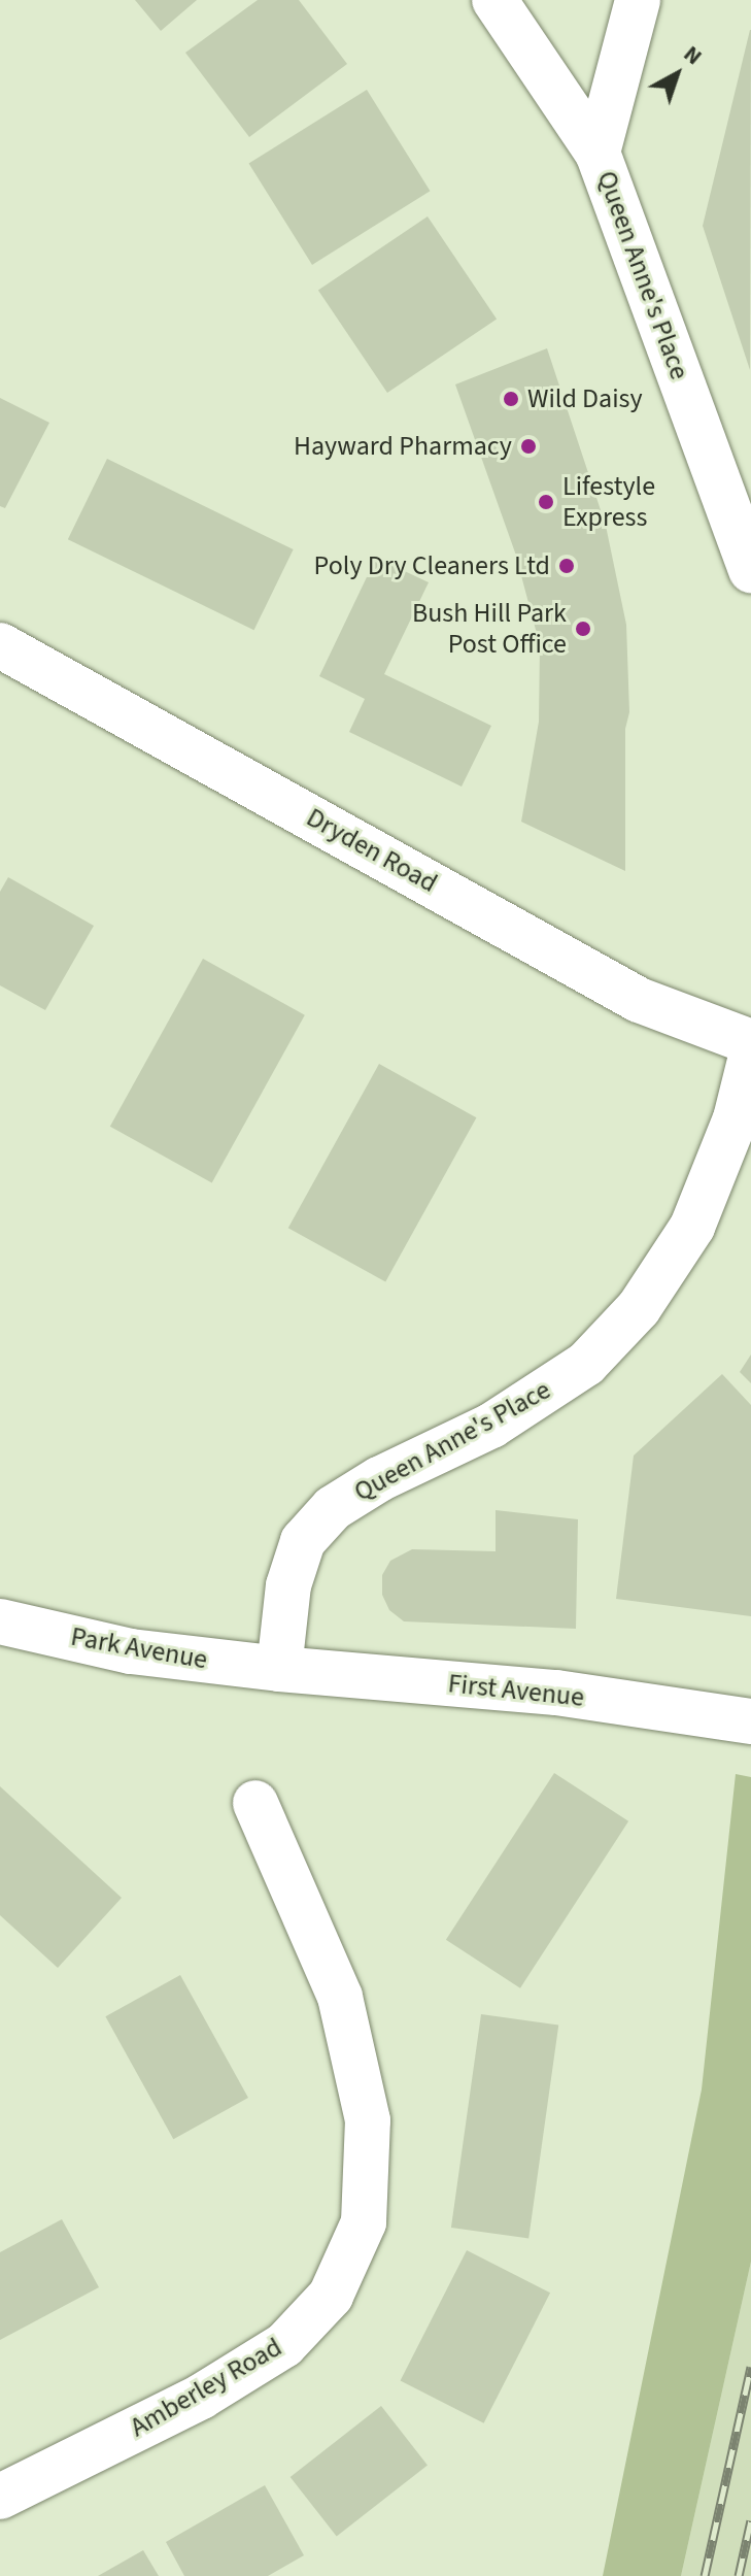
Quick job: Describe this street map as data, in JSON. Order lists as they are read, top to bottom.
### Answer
{
  "streets": {
    "street": [
      "Queen Anne's Place",
      "Dryden Road",
      "Park Avenue",
      "First Avenue",
      "Amberley Road"
    ]
  },
  "crossings": [
    ["Queen Anne's Place", "Park Avenue"],
    ["Queen Anne's Place", "First Avenue"],
    ["Park Avenue", "First Avenue"]
  ],
  "places": [
    "Wild Daisy",
    "Hayward Pharmacy",
    "Lifestyle Express",
    "Poly Dry Cleaners Ltd",
    "Bush Hill Park Post Office"
  ],
  "north": "top right"
}
